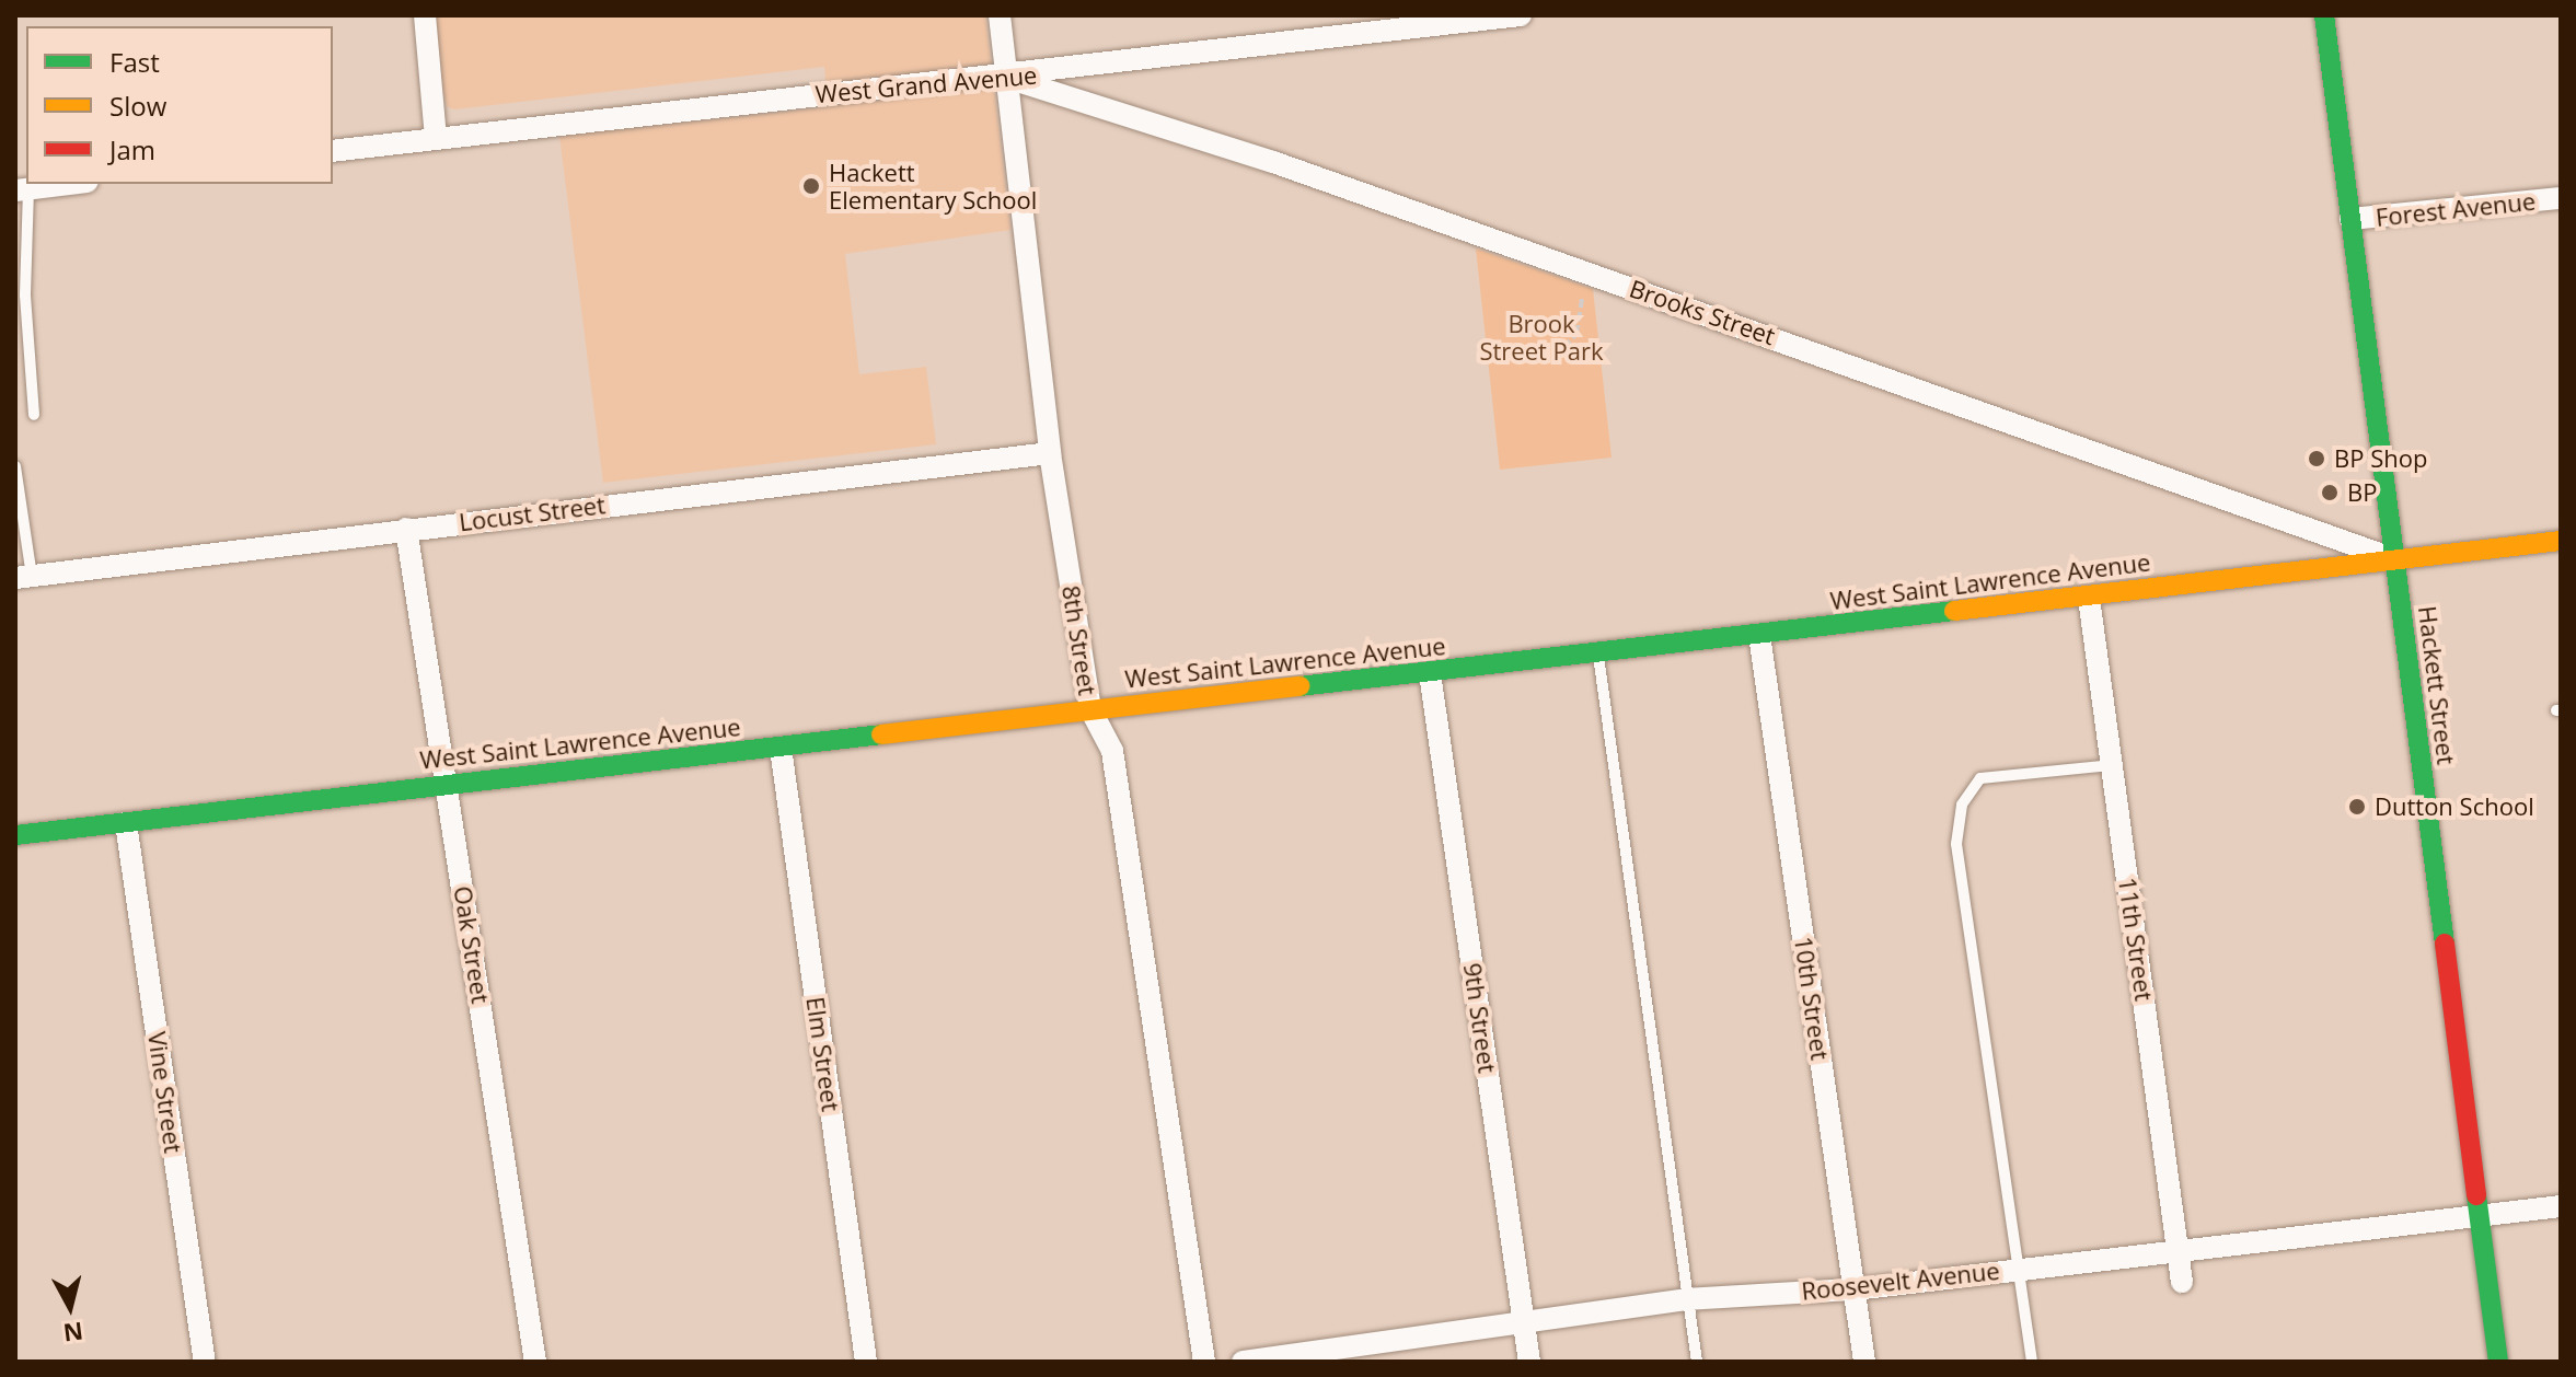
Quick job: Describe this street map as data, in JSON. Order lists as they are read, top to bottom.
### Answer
{
  "streets": {
    "street": [
      "West Grand Avenue",
      "Forest Avenue",
      "Brooks Street",
      "Locust Street",
      "West Saint Lawrence Avenue",
      "8th Street",
      "Hackett Street",
      "11th Street",
      "Oak Street",
      "10th Street",
      "9th Street",
      "Elm Street",
      "Vine Street",
      "Roosevelt Avenue"
    ]
  },
  "crossings": [
    ["West Grand Avenue", "Brooks Street"],
    ["West Grand Avenue", "8th Street"],
    ["Forest Avenue", "Hackett Street"],
    ["Brooks Street", "West Saint Lawrence Avenue"],
    ["Brooks Street", "8th Street"],
    ["Brooks Street", "Hackett Street"],
    ["Locust Street", "8th Street"],
    ["Locust Street", "Oak Street"],
    ["West Saint Lawrence Avenue", "8th Street"],
    ["West Saint Lawrence Avenue", "Hackett Street"],
    ["West Saint Lawrence Avenue", "11th Street"],
    ["West Saint Lawrence Avenue", "Oak Street"],
    ["West Saint Lawrence Avenue", "10th Street"],
    ["West Saint Lawrence Avenue", "9th Street"],
    ["West Saint Lawrence Avenue", "Elm Street"],
    ["West Saint Lawrence Avenue", "Vine Street"],
    ["Hackett Street", "Roosevelt Avenue"],
    ["11th Street", "Roosevelt Avenue"],
    ["10th Street", "Roosevelt Avenue"],
    ["9th Street", "Roosevelt Avenue"]
  ],
  "parks": ["Brook Street Park"],
  "places": [
    "Hackett Elementary School",
    "BP Shop",
    "BP",
    "Dutton School"
  ],
  "legend": ["Fast", "Slow", "Jam"],
  "north": "bottom"
}
